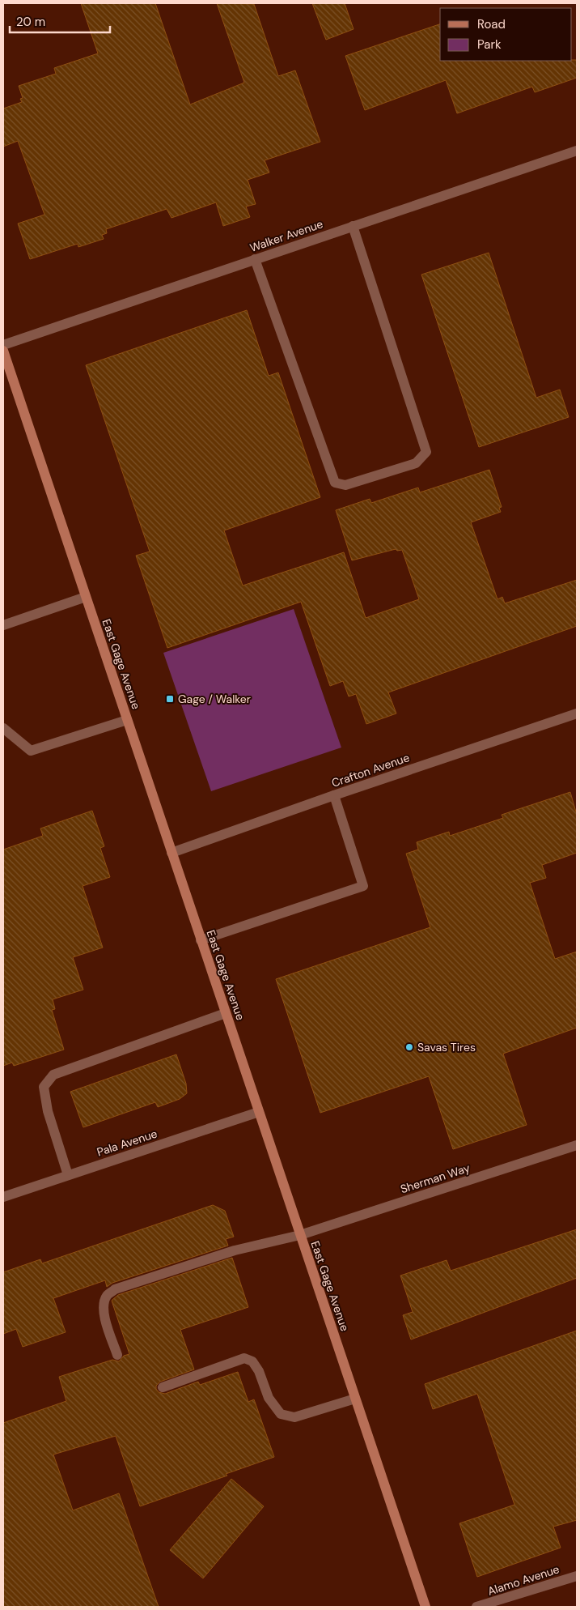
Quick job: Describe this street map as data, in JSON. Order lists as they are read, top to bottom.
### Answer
{
  "streets": {
    "main road": ["East Gage Avenue"],
    "street": [
      "Walker Avenue",
      "Crafton Avenue",
      "Pala Avenue",
      "Sherman Way",
      "Alamo Avenue"
    ]
  },
  "crossings": [
    ["East Gage Avenue", "Crafton Avenue"],
    ["East Gage Avenue", "Pala Avenue"],
    ["East Gage Avenue", "Sherman Way"]
  ],
  "places": {
    "transit": ["Gage / Walker"],
    "other": ["Savas Tires"]
  },
  "legend": ["Road", "Park"],
  "scale_bar": "20 m"
}
